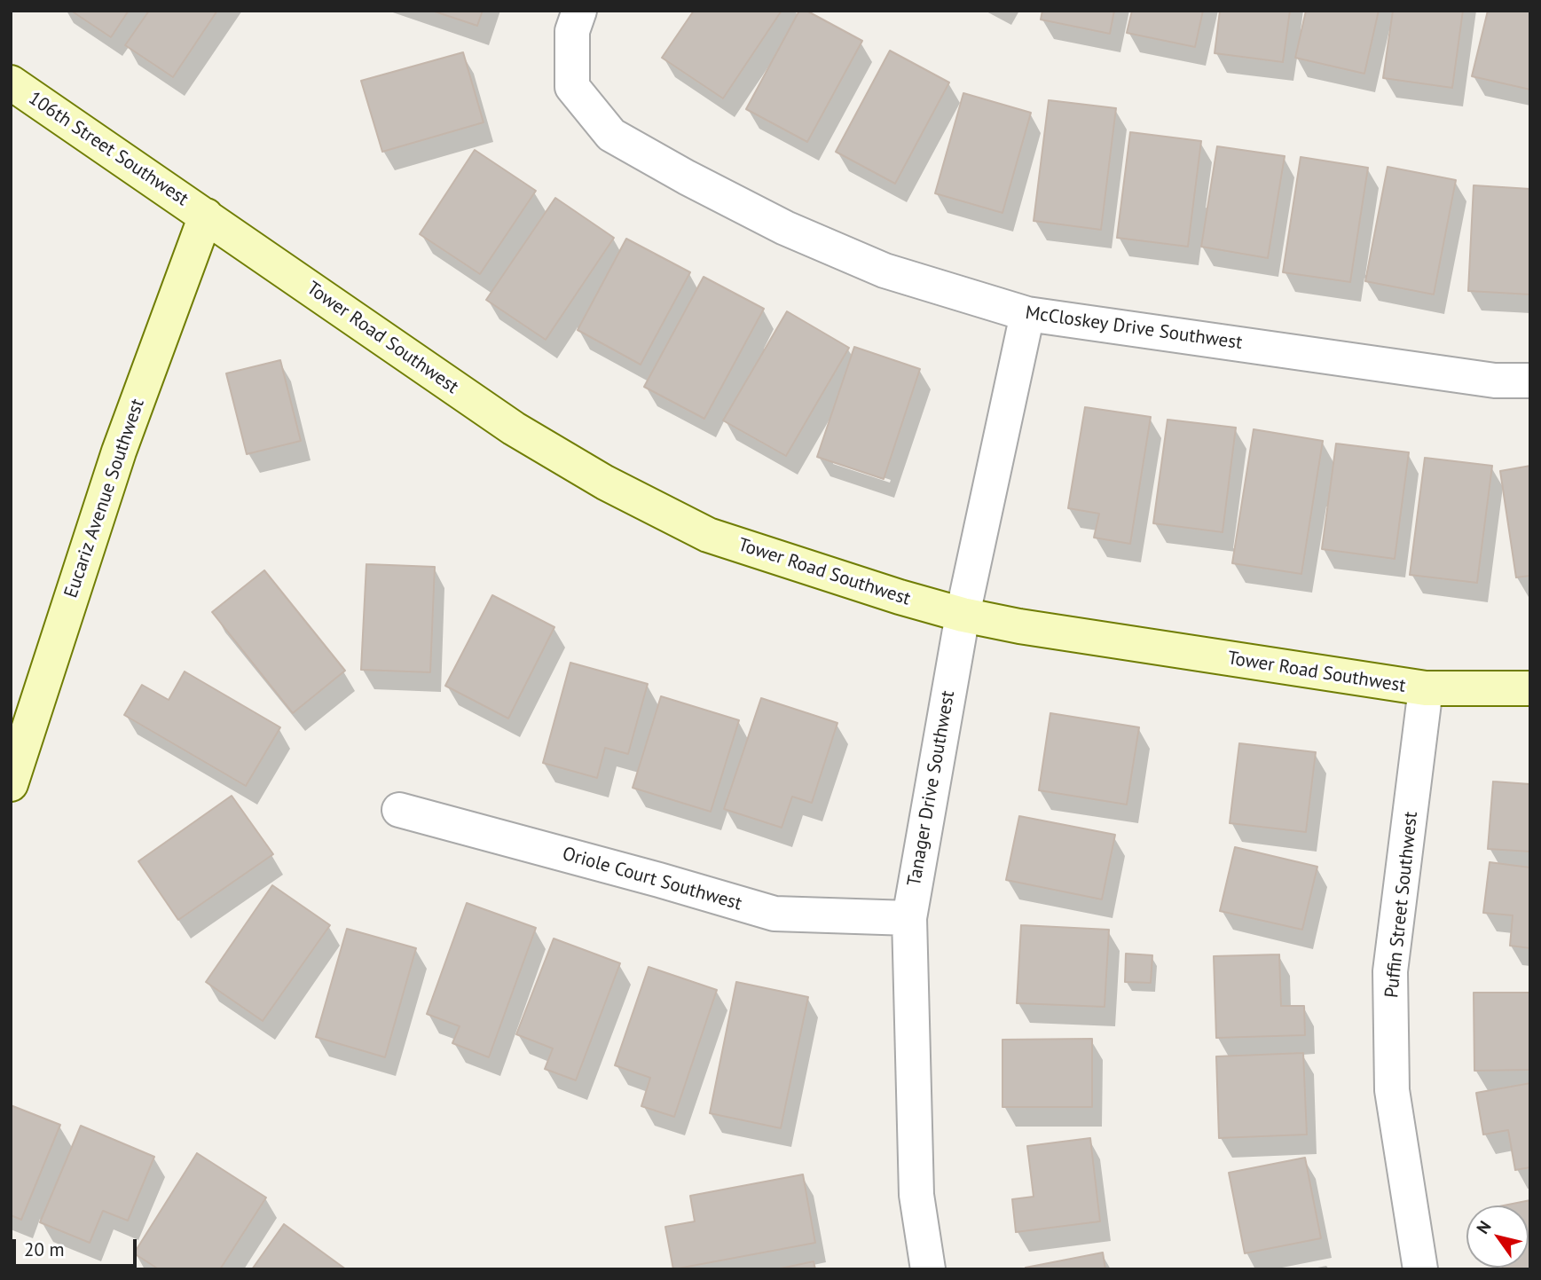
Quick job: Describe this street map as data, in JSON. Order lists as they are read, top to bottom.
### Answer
{
  "streets": {
    "street": [
      "106th Street Southwest",
      "McCloskey Drive Southwest",
      "Tower Road Southwest",
      "Eucariz Avenue Southwest",
      "Tanager Drive Southwest",
      "Oriole Court Southwest",
      "Puffin Street Southwest"
    ]
  },
  "crossings": [
    ["106th Street Southwest", "Tower Road Southwest"],
    ["106th Street Southwest", "Eucariz Avenue Southwest"],
    ["McCloskey Drive Southwest", "Tanager Drive Southwest"],
    ["Tower Road Southwest", "Eucariz Avenue Southwest"],
    ["Tower Road Southwest", "Tanager Drive Southwest"],
    ["Tower Road Southwest", "Puffin Street Southwest"],
    ["Tanager Drive Southwest", "Oriole Court Southwest"]
  ],
  "scale_bar": "20 m",
  "north": "top left"
}
